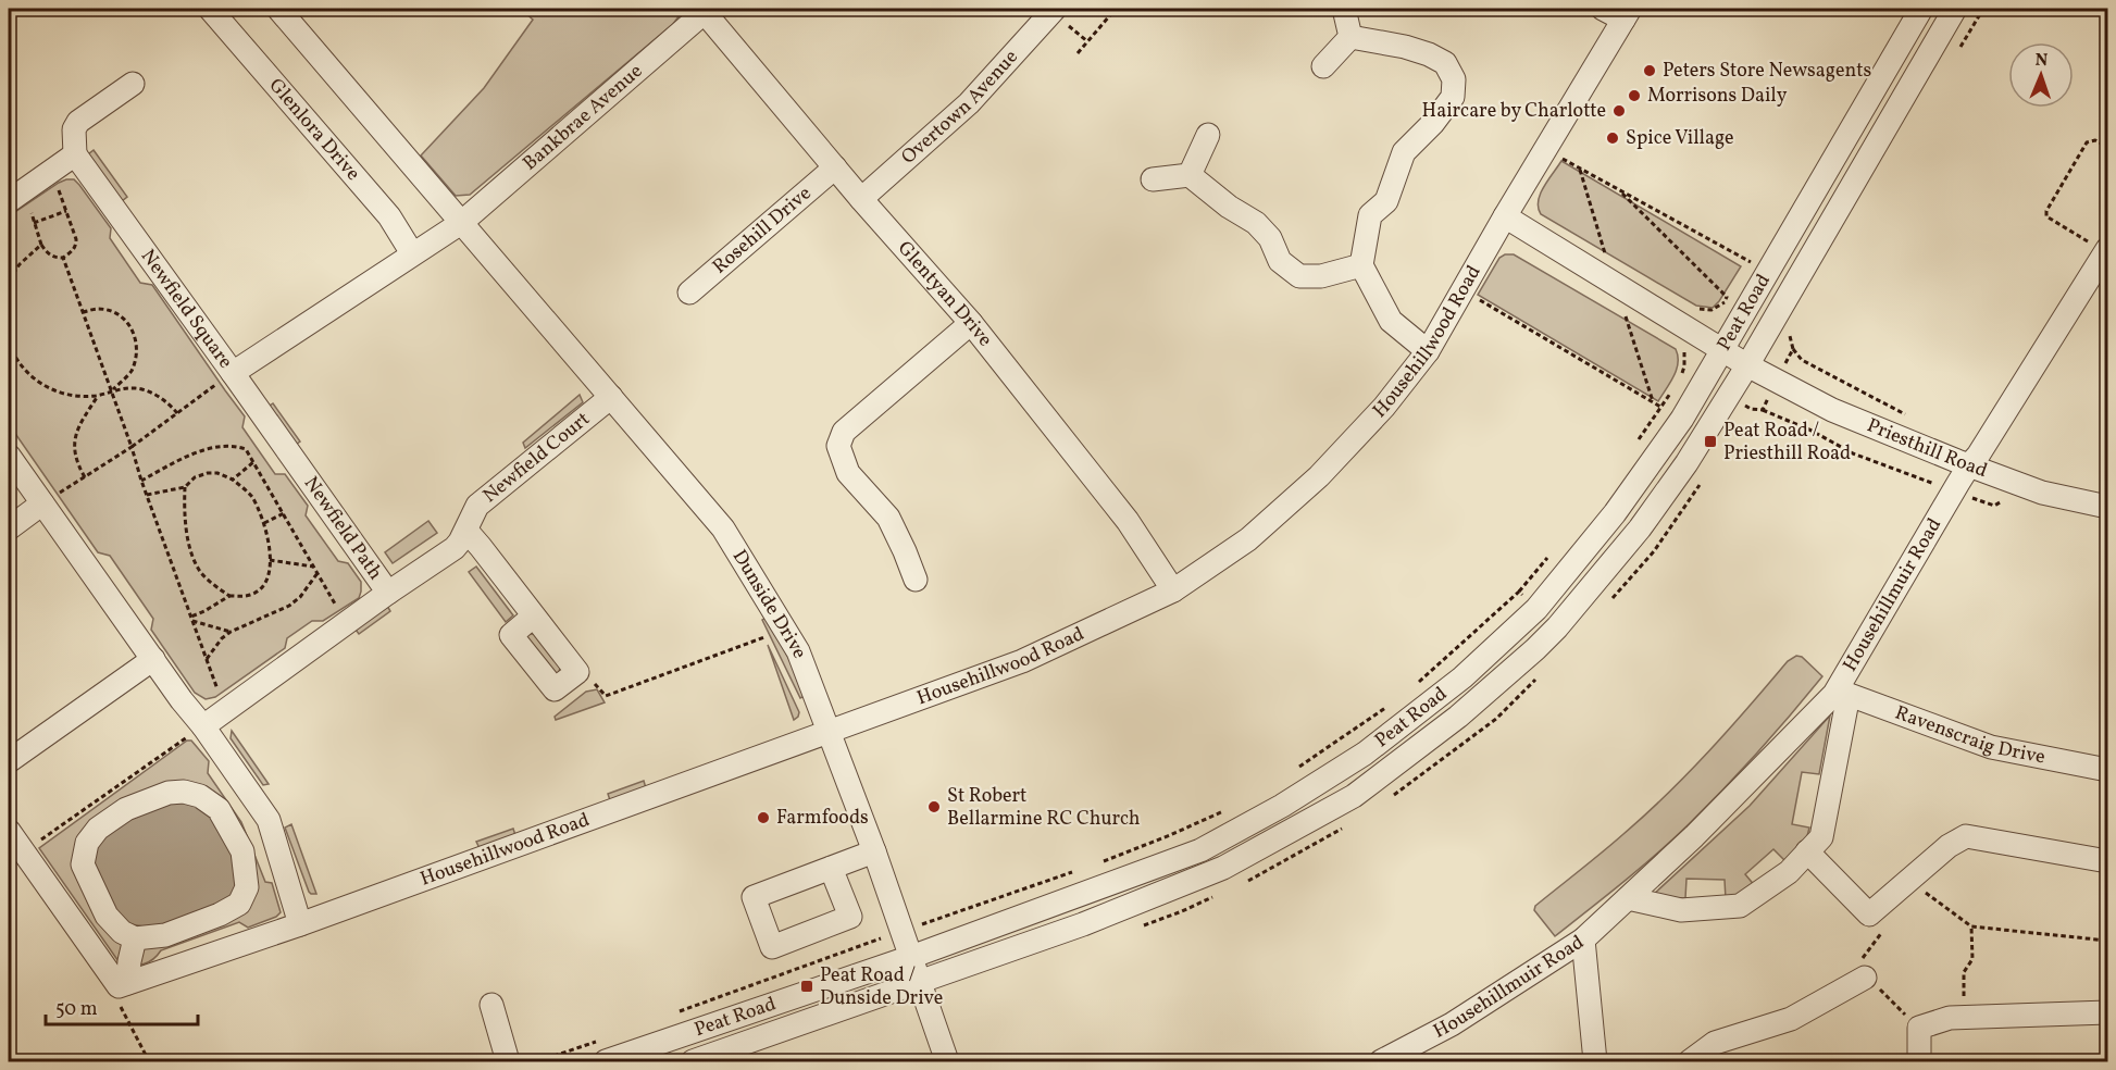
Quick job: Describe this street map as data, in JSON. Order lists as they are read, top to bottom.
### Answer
{
  "streets": {
    "street": [
      "Overtown Avenue",
      "Bankbrae Avenue",
      "Glenlora Drive",
      "Rosehill Drive",
      "Glentyan Drive",
      "Newfield Square",
      "Peat Road",
      "Househillwood Road",
      "Priesthill Road",
      "Newfield Court",
      "Newfield Path",
      "Househillmuir Road",
      "Dunside Drive",
      "Ravenscraig Drive"
    ]
  },
  "crossings": [
    ["Overtown Avenue", "Glentyan Drive"],
    ["Bankbrae Avenue", "Glentyan Drive"],
    ["Bankbrae Avenue", "Newfield Square"],
    ["Bankbrae Avenue", "Dunside Drive"],
    ["Glenlora Drive", "Newfield Square"],
    ["Rosehill Drive", "Glentyan Drive"],
    ["Glentyan Drive", "Househillwood Road"],
    ["Newfield Square", "Newfield Path"],
    ["Newfield Square", "Dunside Drive"],
    ["Peat Road", "Priesthill Road"],
    ["Peat Road", "Dunside Drive"],
    ["Househillwood Road", "Priesthill Road"],
    ["Househillwood Road", "Dunside Drive"],
    ["Priesthill Road", "Househillmuir Road"],
    ["Newfield Court", "Newfield Path"],
    ["Newfield Court", "Dunside Drive"],
    ["Househillmuir Road", "Ravenscraig Drive"]
  ],
  "places": {
    "other": [
      "Peters Store Newsagents",
      "Morrisons Daily",
      "Haircare by Charlotte",
      "Spice Village",
      "St Robert Bellarmine RC Church",
      "Farmfoods"
    ],
    "transit": ["Peat Road / Priesthill Road", "Peat Road / Dunside Drive"]
  },
  "scale_bar": "50 m",
  "north": "top"
}
